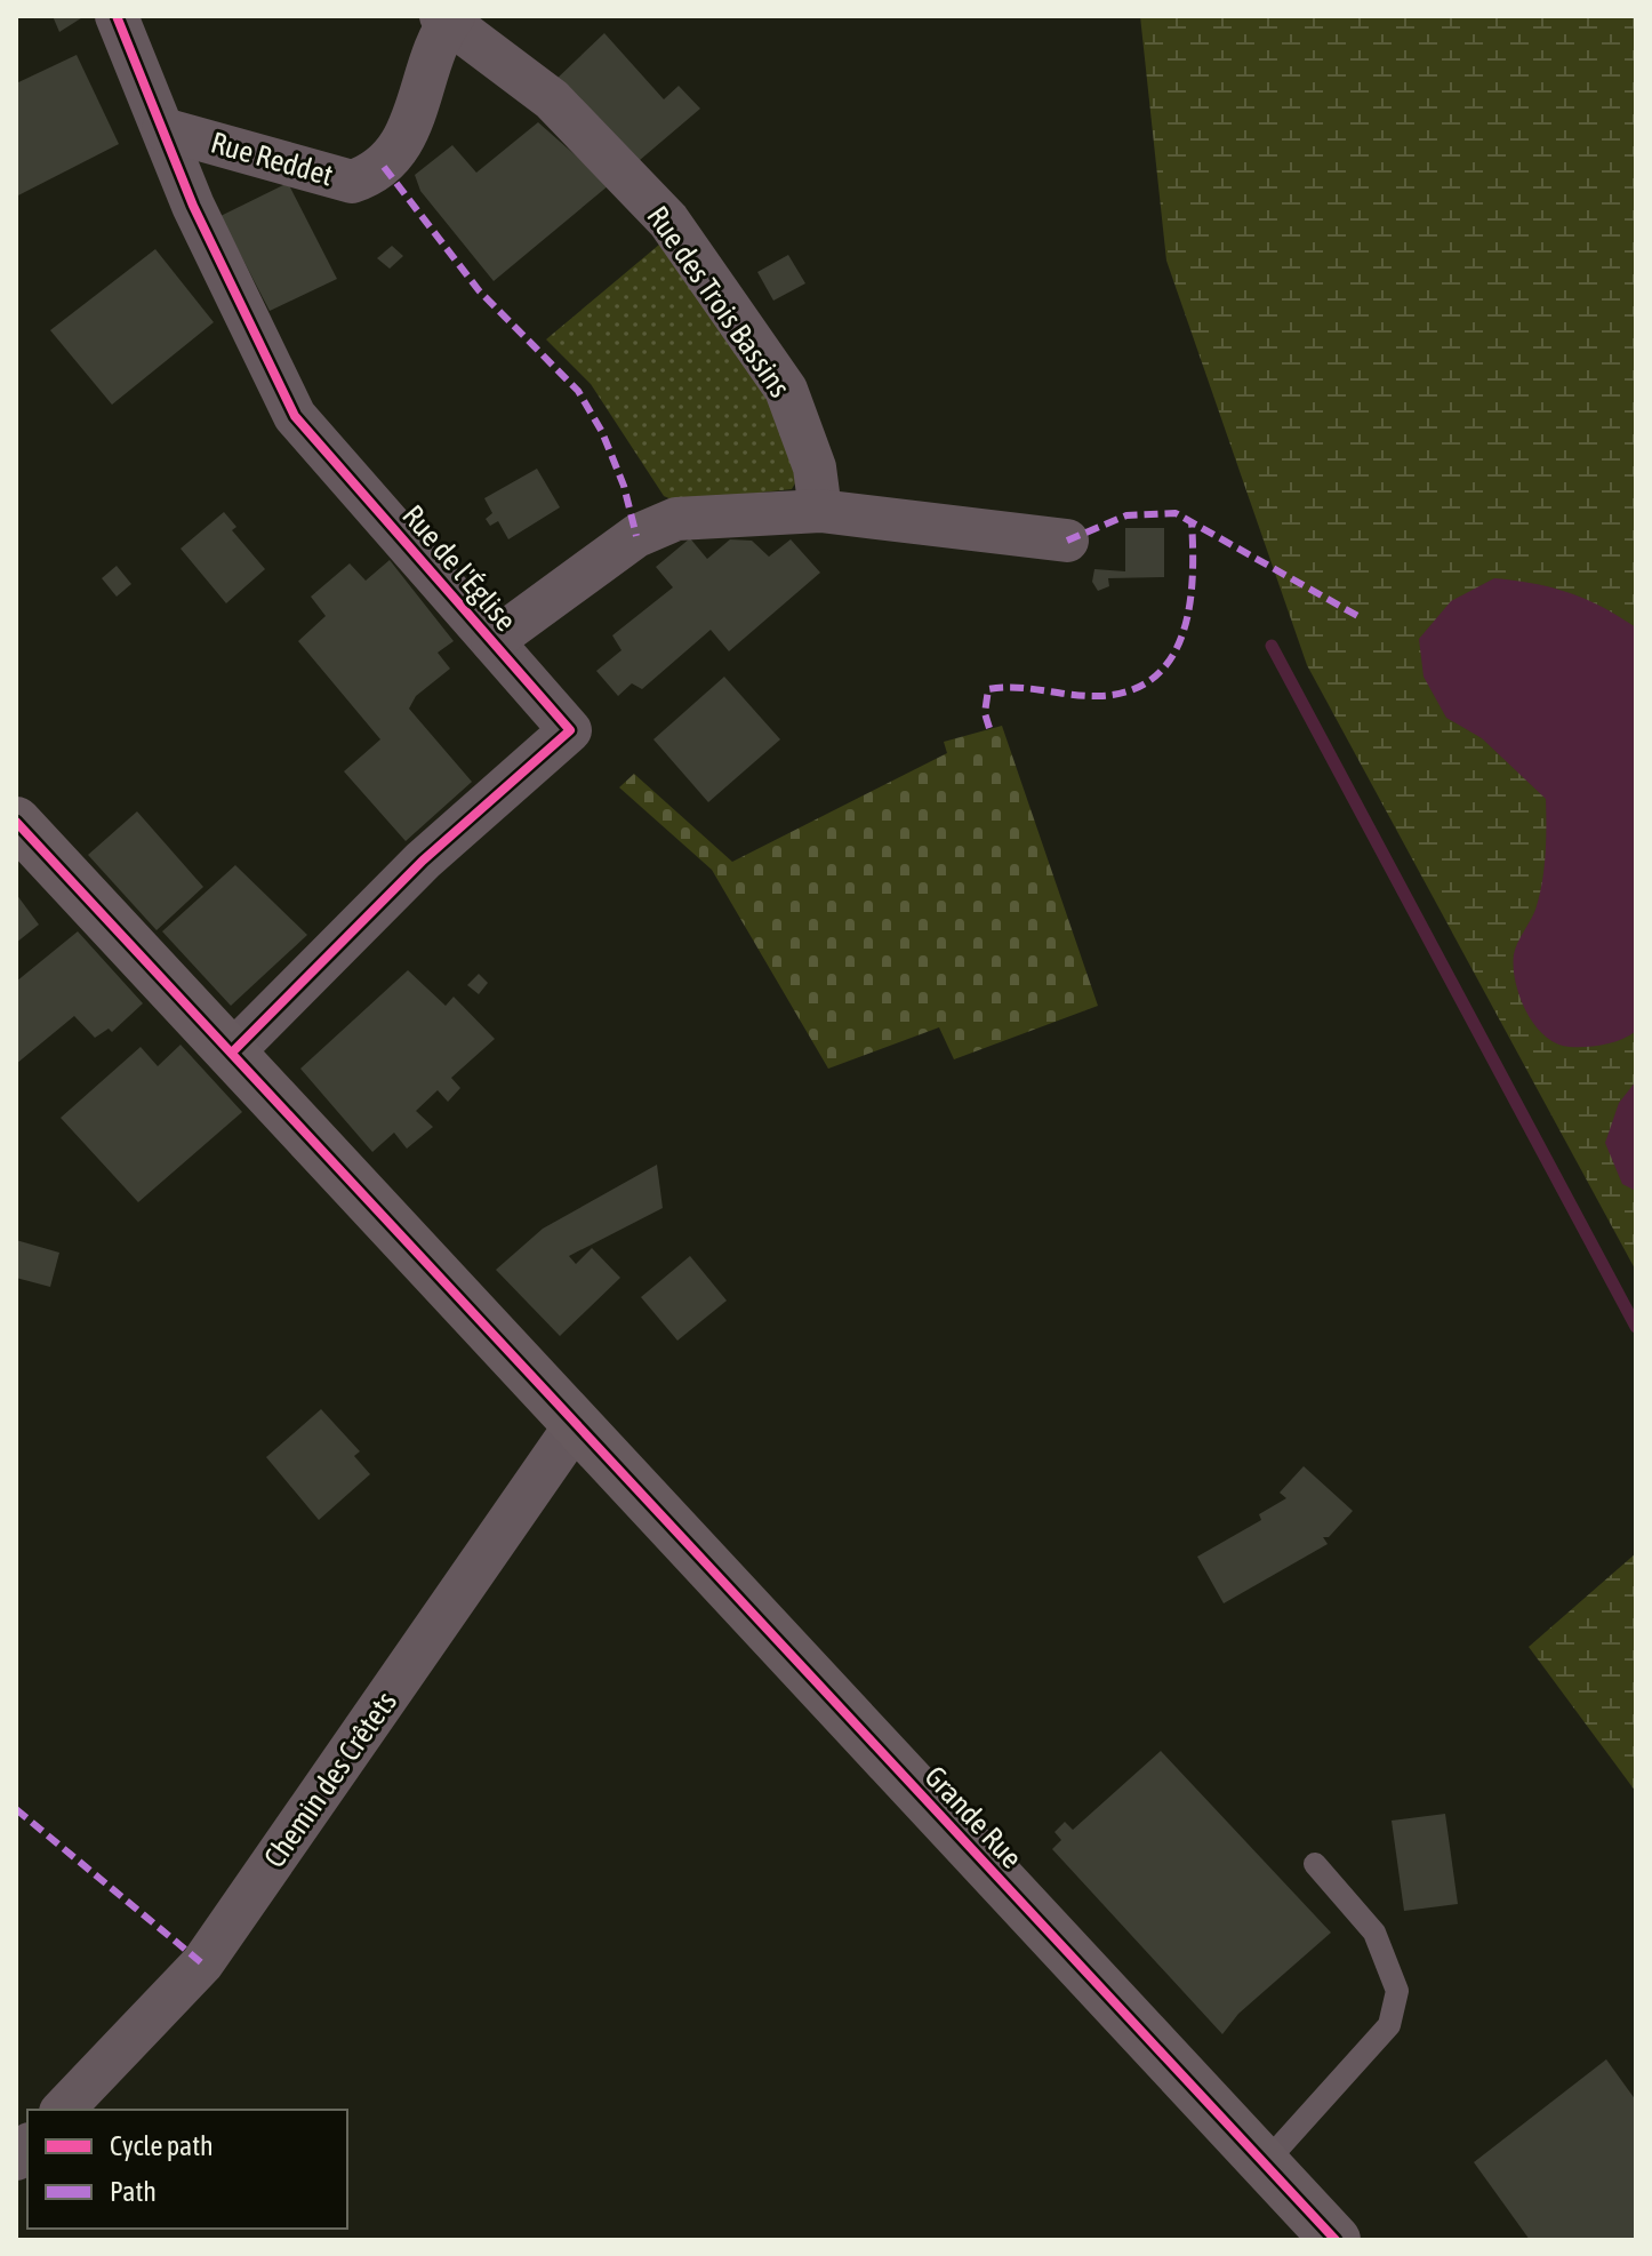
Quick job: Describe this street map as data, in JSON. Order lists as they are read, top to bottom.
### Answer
{
  "streets": {
    "street": [
      "Rue Reddet",
      "Rue des Trois Bassins",
      "Rue de l'Église",
      "Chemin des Crêtets",
      "Grande Rue"
    ]
  },
  "crossings": [
    ["Rue Reddet", "Rue des Trois Bassins"],
    ["Rue Reddet", "Rue de l'Église"],
    ["Rue de l'Église", "Grande Rue"],
    ["Chemin des Crêtets", "Grande Rue"]
  ],
  "legend": ["Cycle path", "Path"]
}
